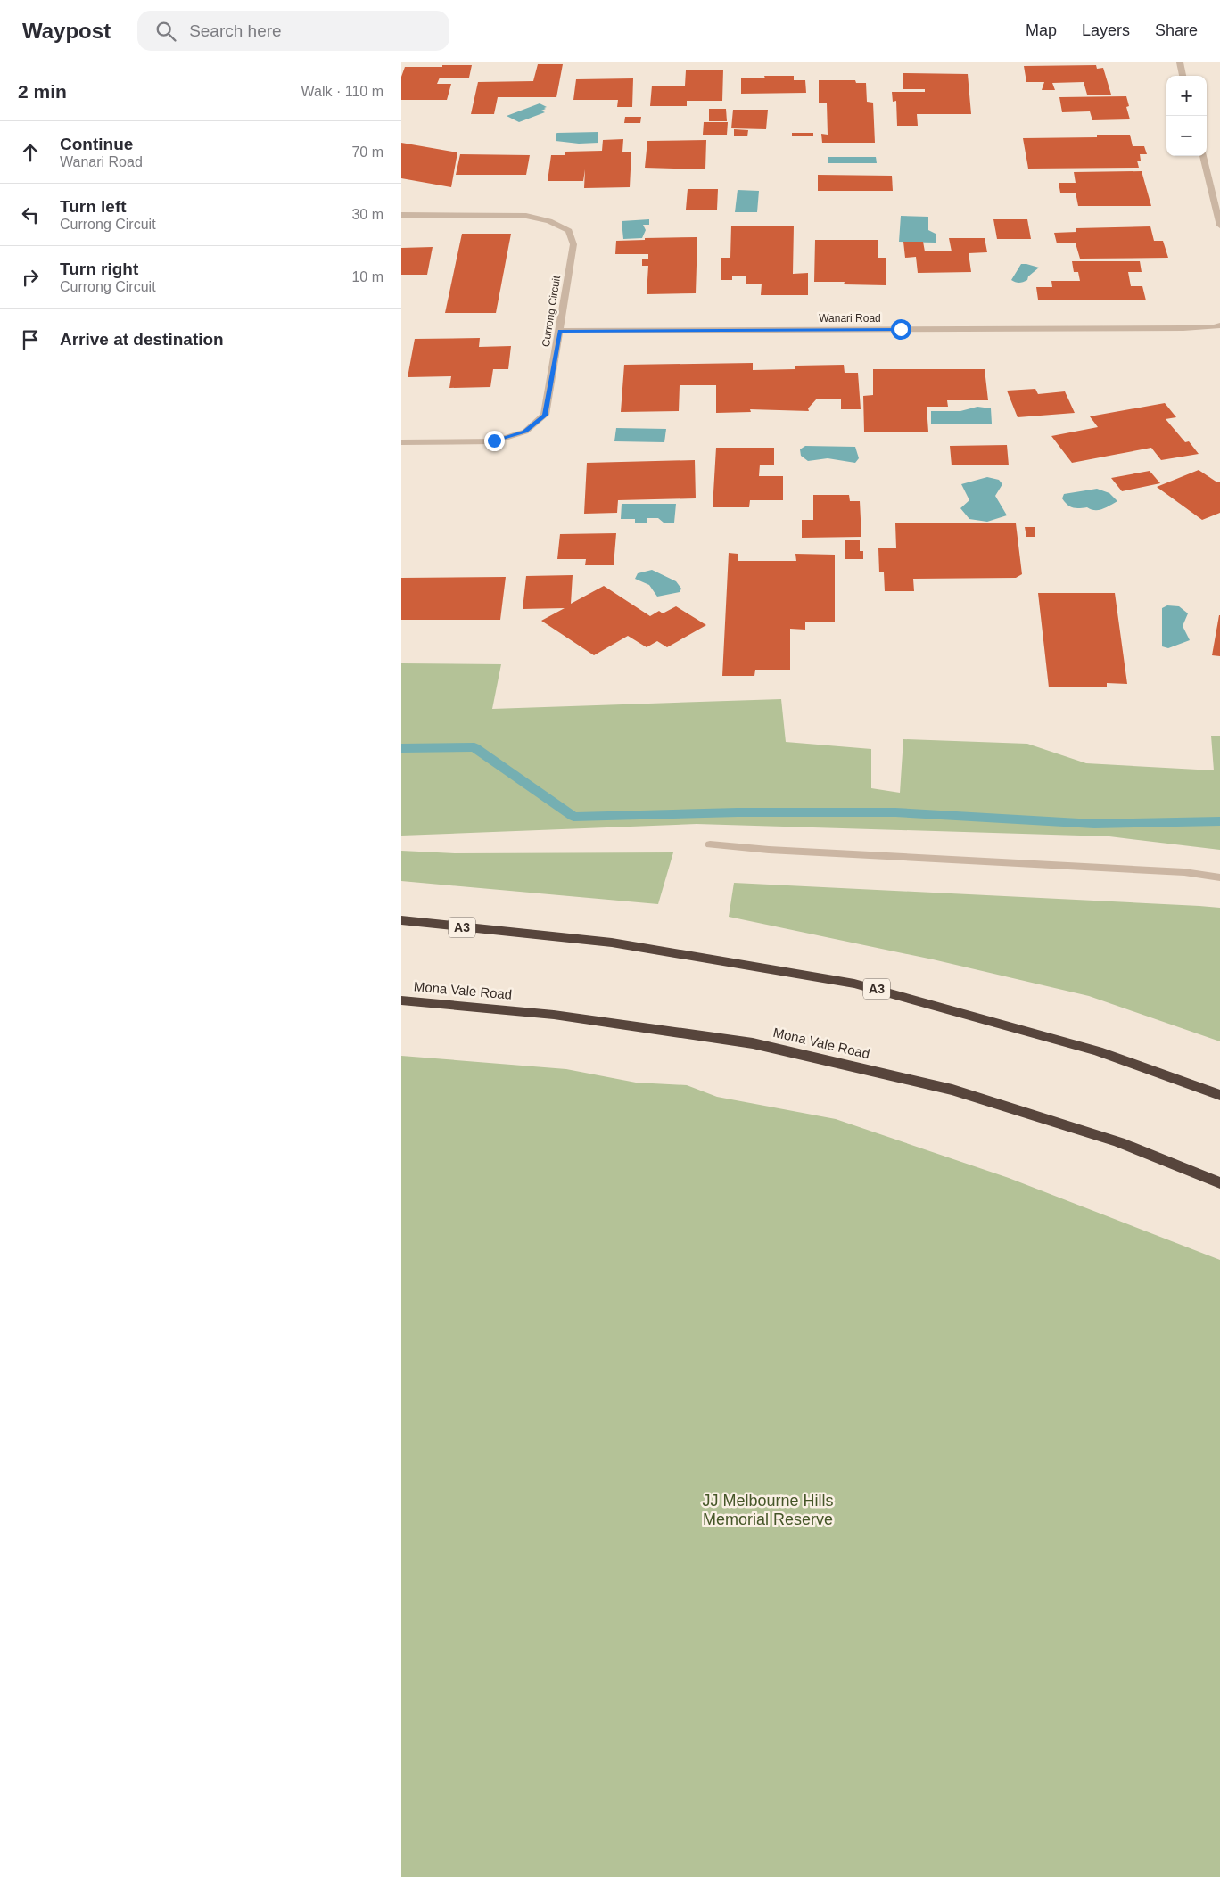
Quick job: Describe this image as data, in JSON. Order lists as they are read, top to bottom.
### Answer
{
  "streets": {
    "highway": ["A3", "Mona Vale Road"],
    "street": ["Currong Circuit", "Wanari Road"]
  },
  "crossings": [
    ["Currong Circuit", "Wanari Road"]
  ],
  "parks": ["JJ Melbourne Hills Memorial Reserve"],
  "page": {
    "header": "Waypost",
    "search": "Search here",
    "nav": ["Map", "Layers", "Share"],
    "heading": ["2 min", "Walk · 110 m"],
    "map_buttons": ["+", "−"],
    "list": [
      ["Continue", "Wanari Road", "70 m"],
      ["Turn left", "Currong Circuit", "30 m"],
      ["Turn right", "Currong Circuit", "10 m"],
      "Arrive at destination"
    ]
  }
}
